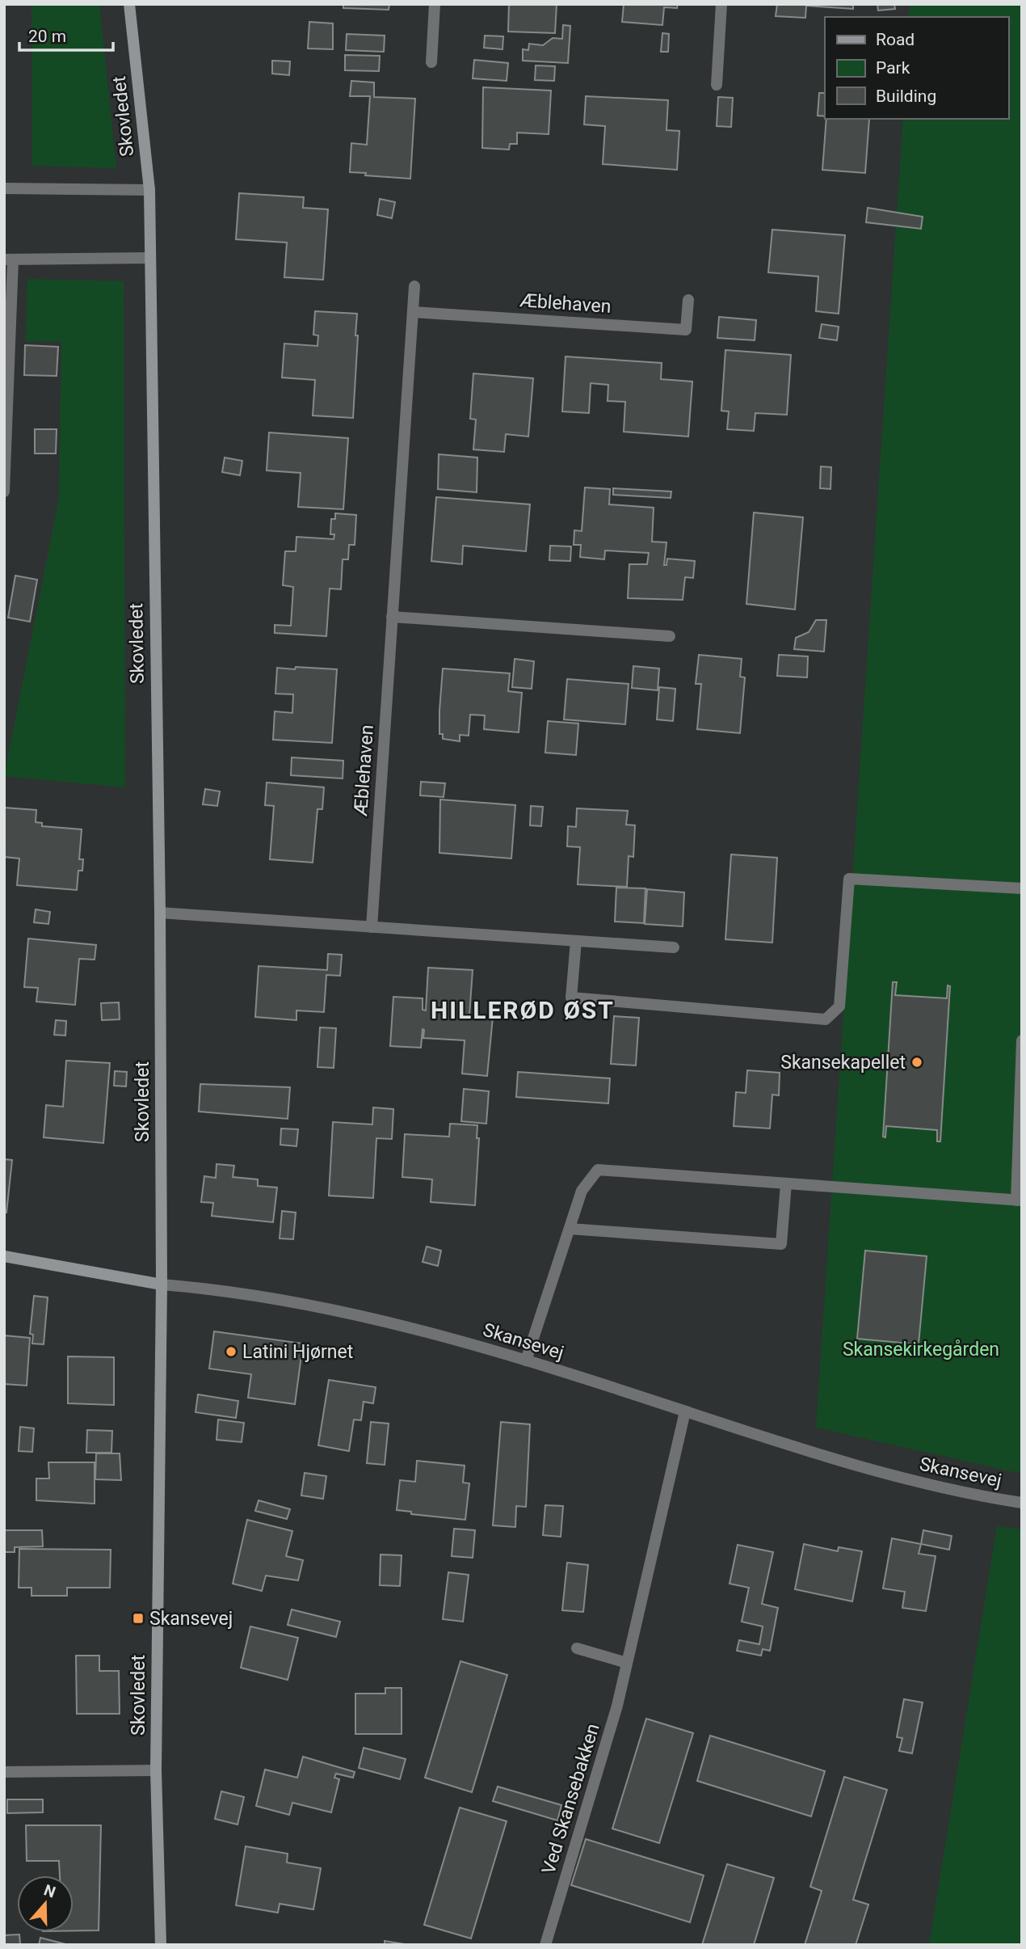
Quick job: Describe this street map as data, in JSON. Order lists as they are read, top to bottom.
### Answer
{
  "streets": {
    "street": [
      "Skovledet",
      "Æblehaven",
      "Skansevej",
      "Ved Skansebakken"
    ]
  },
  "crossings": [
    ["Skovledet", "Skansevej"],
    ["Skansevej", "Ved Skansebakken"]
  ],
  "districts": ["HILLERØD ØST"],
  "parks": ["Skansekirkegården"],
  "places": {
    "other": ["Skansekapellet", "Latini Hjørnet"],
    "transit": ["Skansevej"]
  },
  "legend": ["Road", "Park", "Building"],
  "scale_bar": "20 m",
  "north": "top"
}
